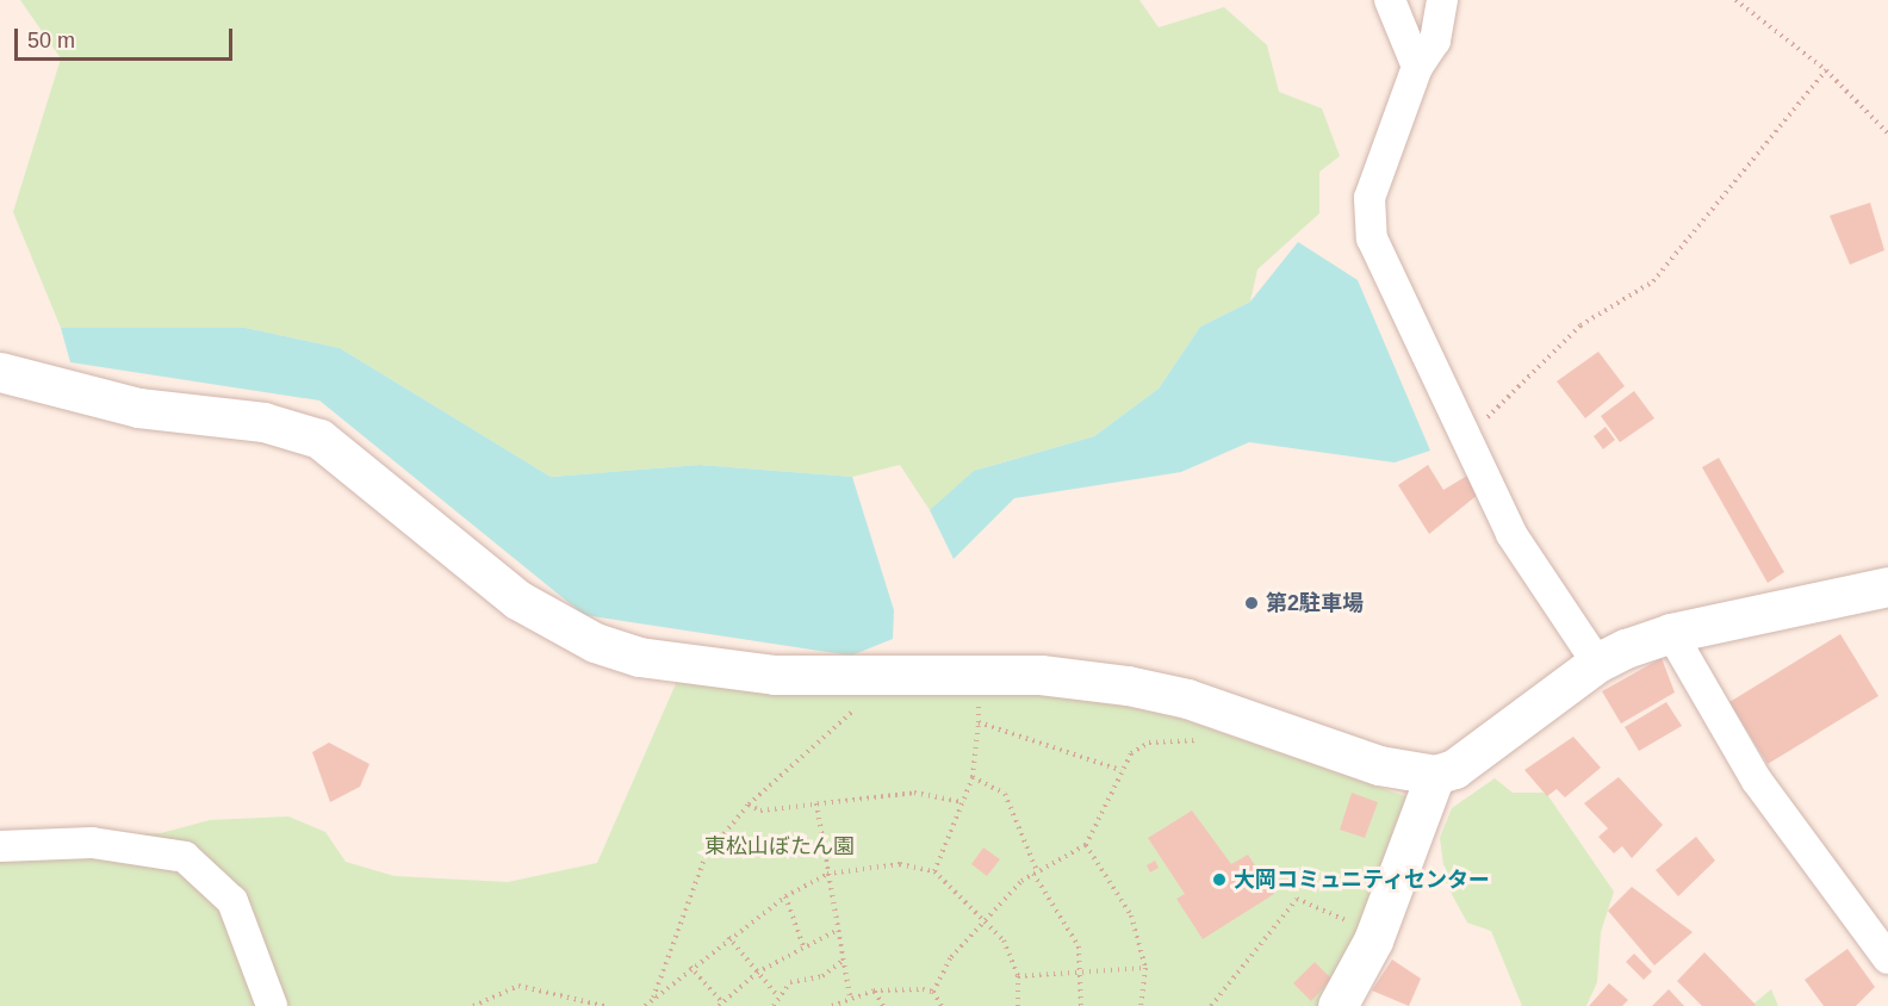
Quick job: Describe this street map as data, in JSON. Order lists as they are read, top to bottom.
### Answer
{
  "parks": ["東松山ぼたん園"],
  "places": ["第2駐車場", "大岡コミュニティセンター"],
  "scale_bar": "50 m"
}
